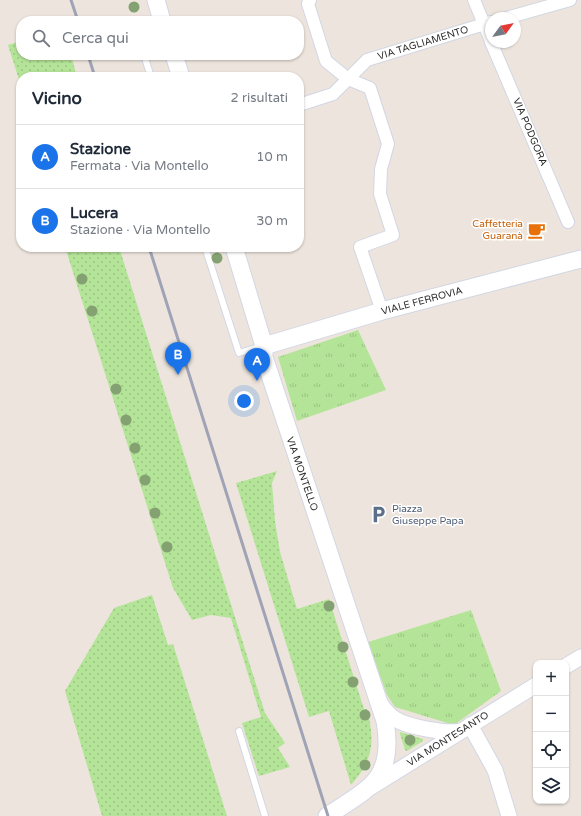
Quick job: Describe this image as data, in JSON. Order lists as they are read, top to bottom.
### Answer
{
  "streets": {
    "main road": ["VIALE FERROVIA", "VIA MONTELLO"],
    "street": ["VIA TAGLIAMENTO", "VIA PODGORA", "VIA MONTESANTO"]
  },
  "crossings": [
    ["VIALE FERROVIA", "VIA MONTELLO"],
    ["VIA MONTELLO", "VIA MONTESANTO"]
  ],
  "places": {
    "cafe": ["Caffetteria Guaranà"],
    "parking": ["Piazza Giuseppe Papa"]
  },
  "north": "top right",
  "page": {
    "search": "Cerca qui",
    "heading": ["Vicino", "2 risultati"],
    "list": [
      {
        "mark": "A",
        "name": "Stazione",
        "note": "Fermata · Via Montello",
        "value": "10 m"
      },
      {
        "mark": "B",
        "name": "Lucera",
        "note": "Stazione · Via Montello",
        "value": "30 m"
      }
    ],
    "pins": ["B", "A"],
    "map_buttons": ["+", "−"]
  }
}
